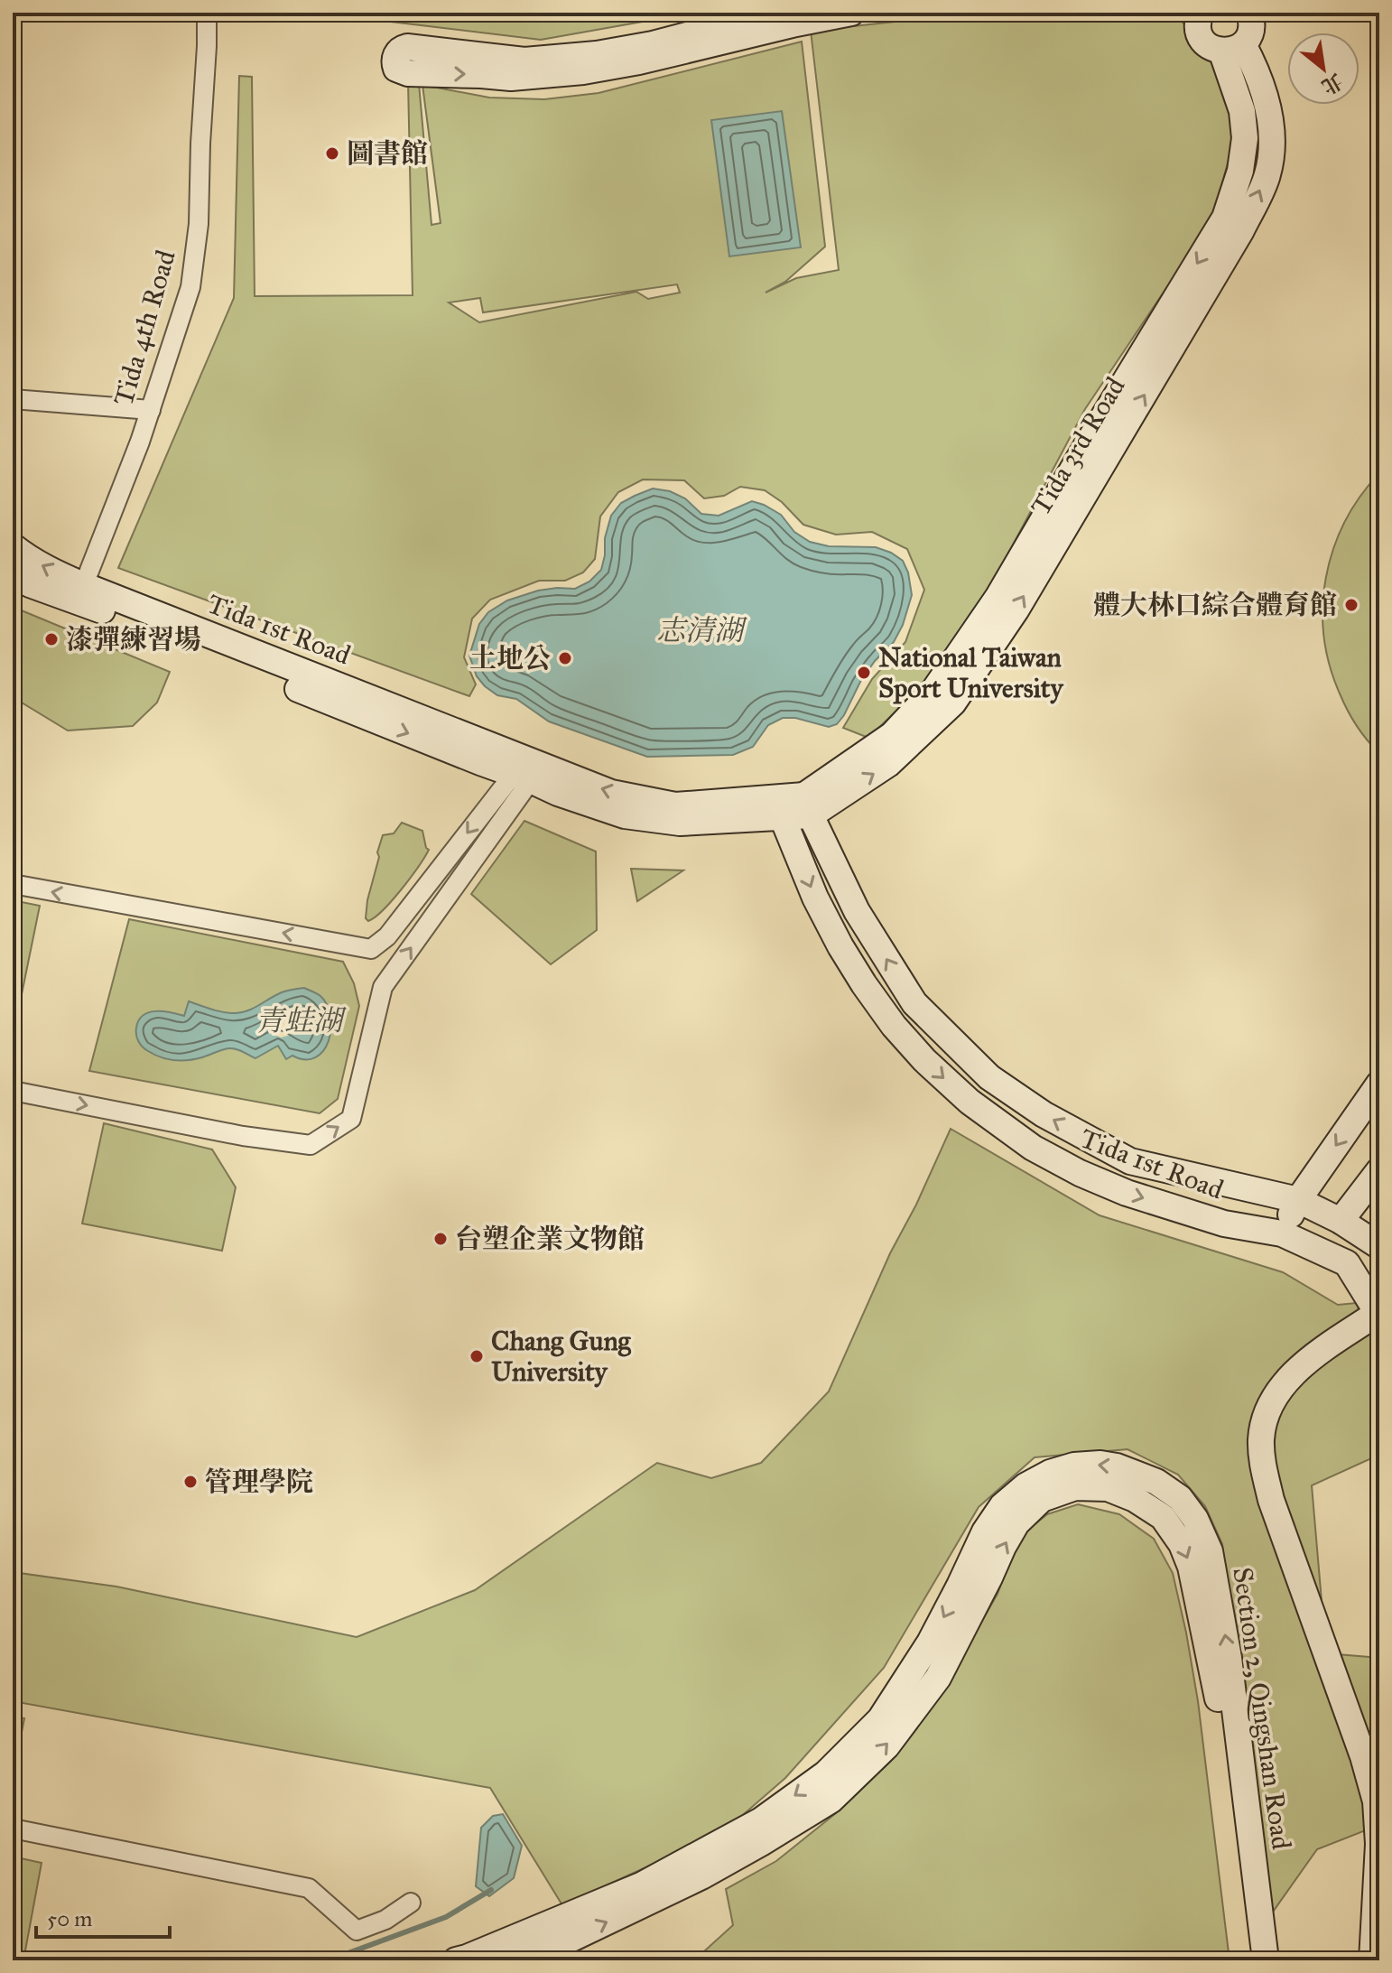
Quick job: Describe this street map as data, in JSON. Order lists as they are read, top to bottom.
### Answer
{
  "streets": {
    "street": [
      "Tida 4th Road",
      "Tida 3rd Road",
      "Tida 1st Road",
      "Section 2, Qingshan Road"
    ]
  },
  "crossings": [
    ["Tida 4th Road", "Tida 1st Road"],
    ["Tida 3rd Road", "Tida 1st Road"]
  ],
  "water": ["志清湖", "青蛙湖"],
  "places": [
    "圖書館",
    "體大林口綜合體育館",
    "漆彈練習場",
    "土地公",
    "National Taiwan Sport University",
    "台塑企業文物館",
    "Chang Gung University",
    "管理學院"
  ],
  "scale_bar": "50 m",
  "north": "bottom right"
}
